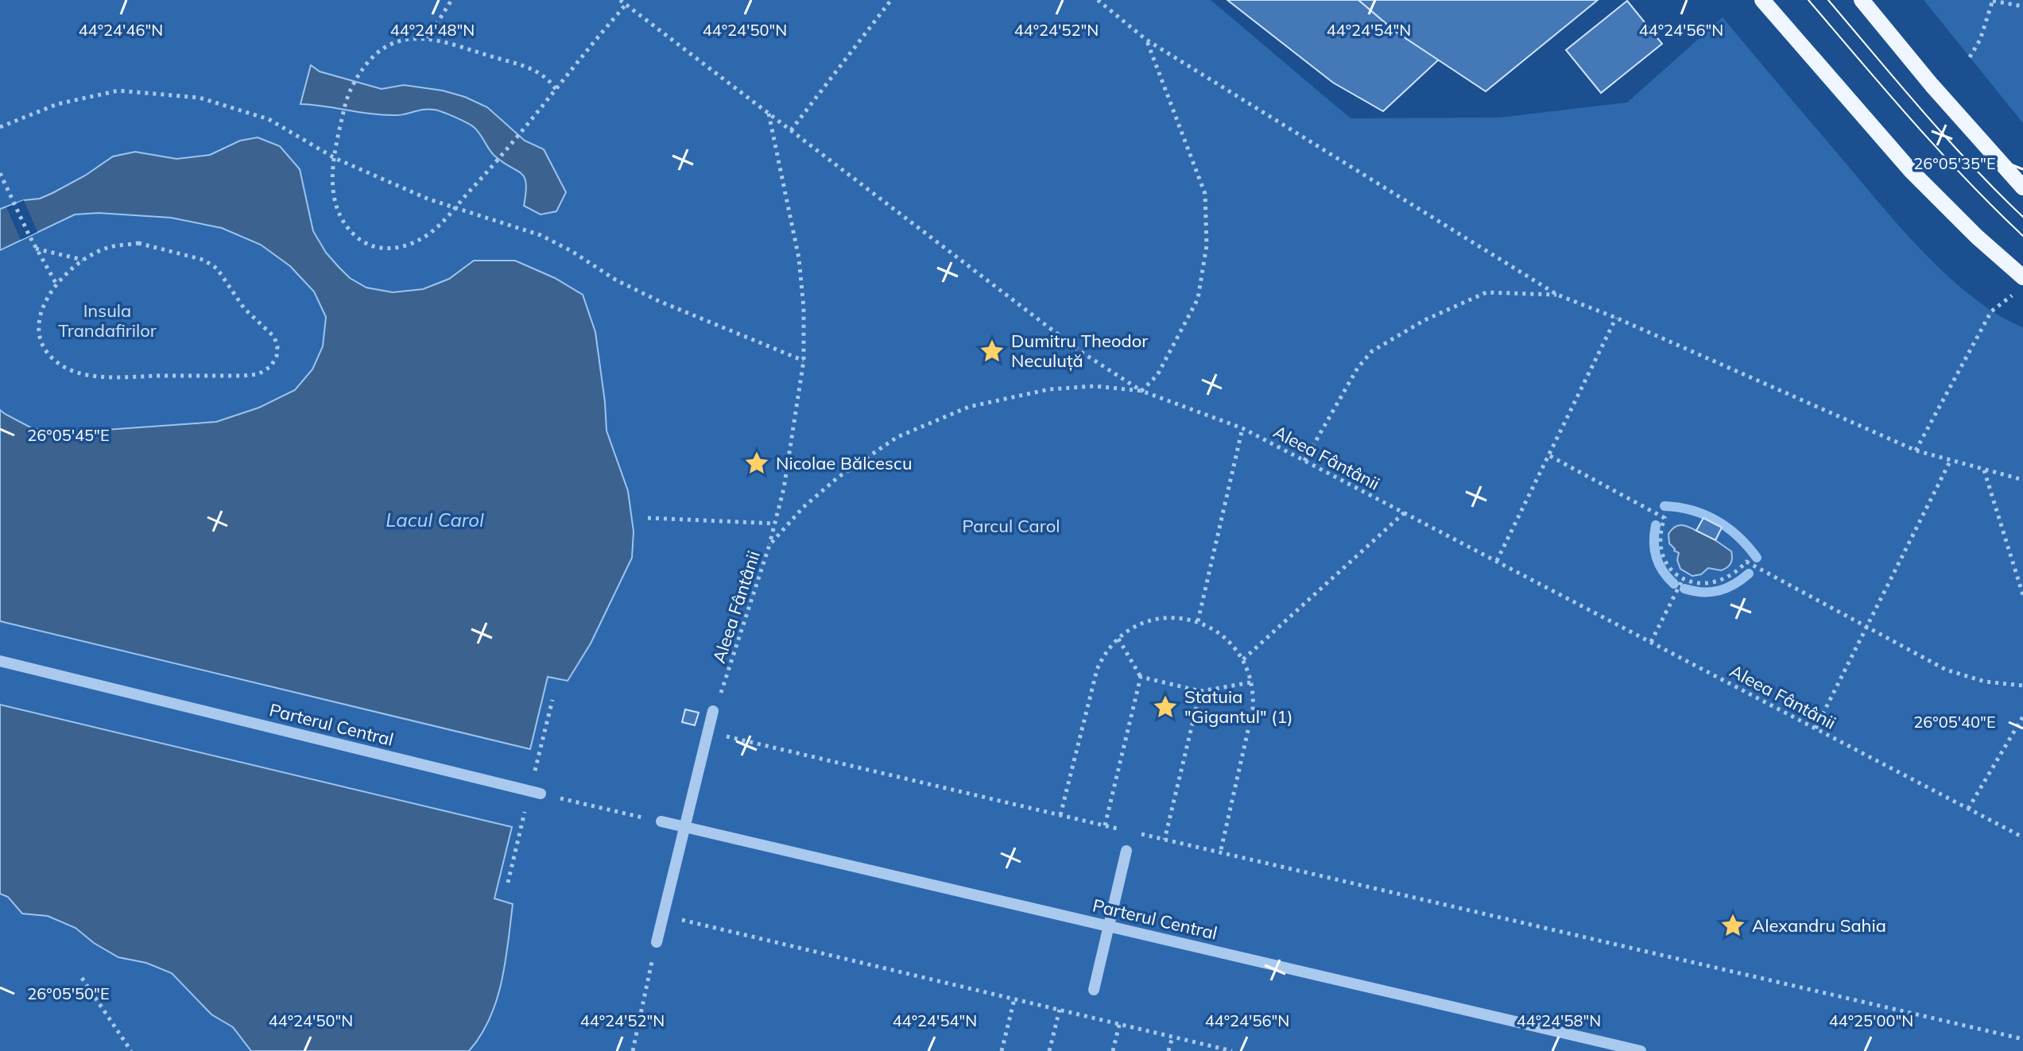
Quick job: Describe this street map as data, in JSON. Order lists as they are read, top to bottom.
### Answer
{
  "streets": {
    "street": ["Parterul Central"],
    "path": ["Aleea Fântânii"]
  },
  "water": ["Lacul Carol"],
  "parks": ["Insula Trandafirilor", "Parcul Carol"],
  "places": {
    "place": [
      "Dumitru Theodor Neculuță",
      "Nicolae Bălcescu",
      "Statuia \"Gigantul\" (1)",
      "Alexandru Sahia"
    ]
  },
  "coordinates": [
    "44°24'46\"N",
    "44°24'48\"N",
    "44°24'50\"N",
    "44°24'52\"N",
    "44°24'54\"N",
    "44°24'56\"N",
    "26°05'35\"E",
    "26°05'45\"E",
    "26°05'40\"E",
    "26°05'50\"E",
    "44°24'58\"N",
    "44°25'00\"N"
  ]
}
